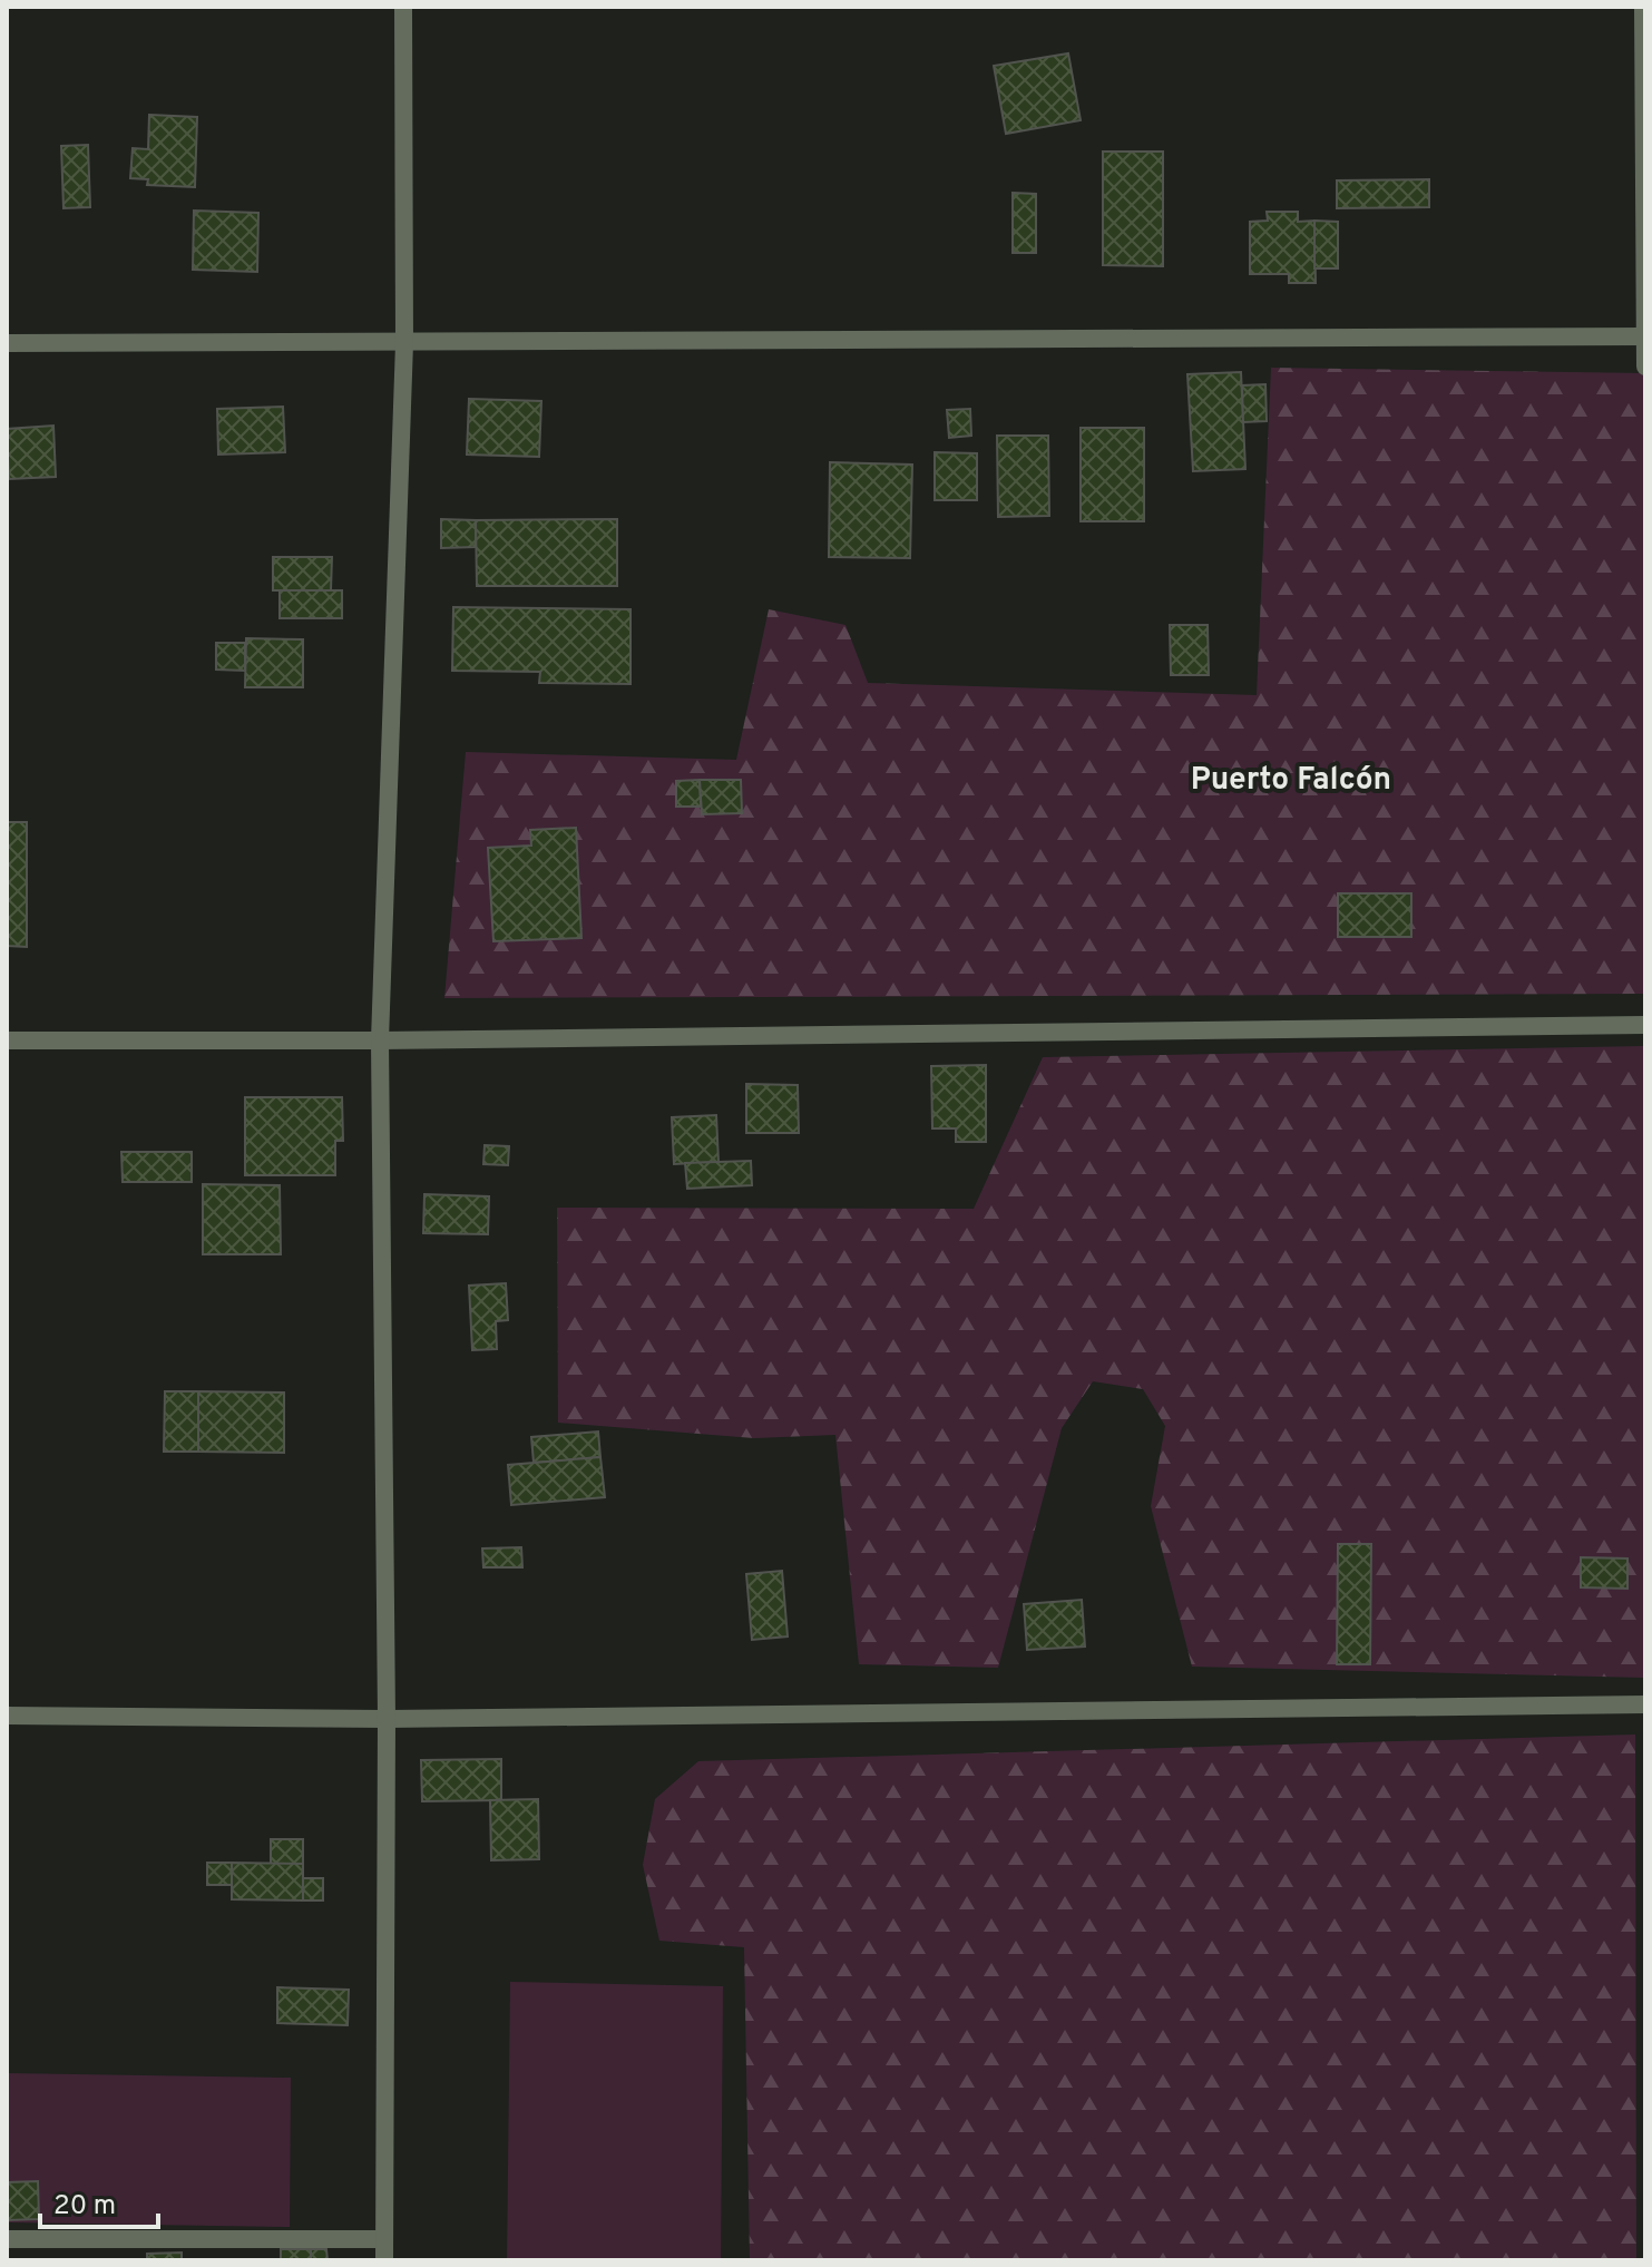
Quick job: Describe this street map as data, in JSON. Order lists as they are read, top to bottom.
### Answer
{
  "districts": ["Puerto Falcón"],
  "scale_bar": "20 m"
}
